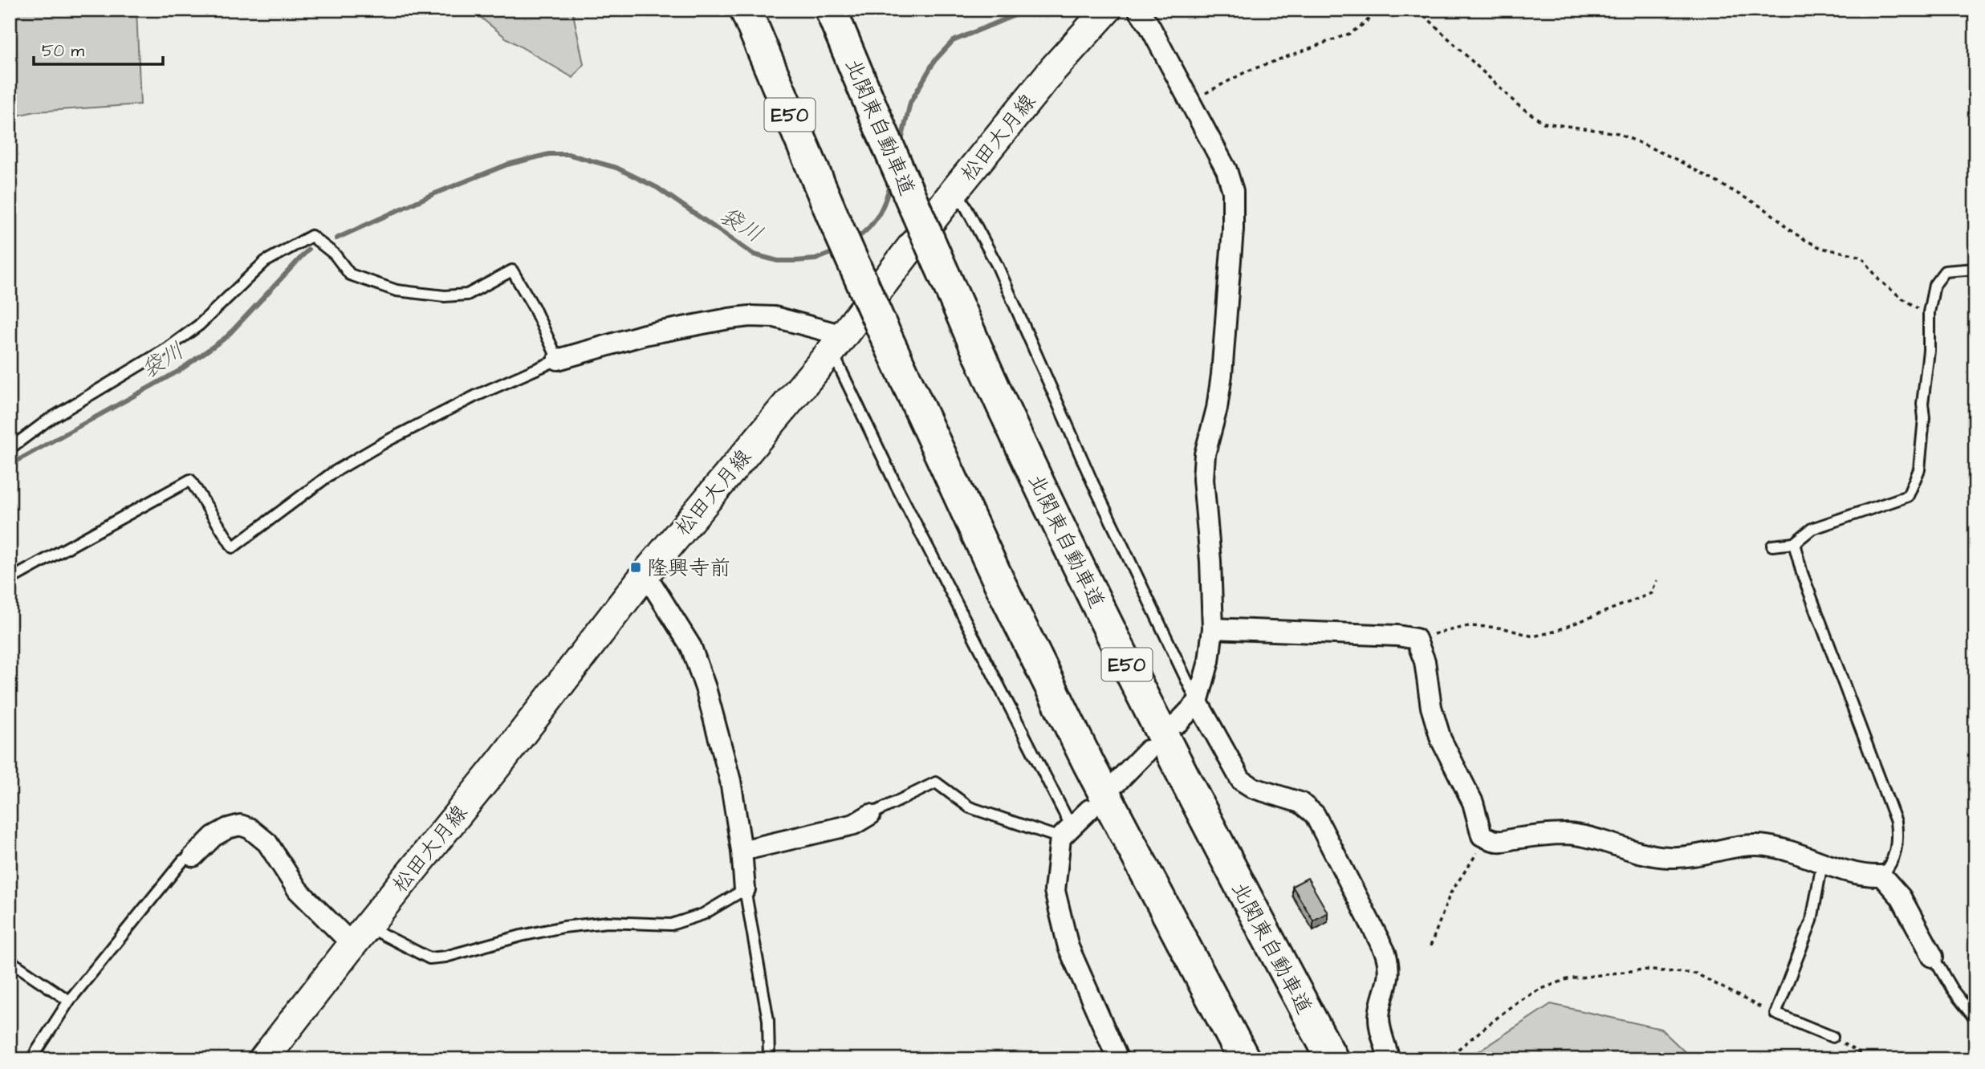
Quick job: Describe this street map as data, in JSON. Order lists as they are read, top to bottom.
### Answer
{
  "streets": {
    "highway": ["E50", "北関東自動車道"],
    "main road": ["松田大月線"]
  },
  "water": ["袋川"],
  "places": {
    "transit": ["隆興寺前"]
  },
  "scale_bar": "50 m"
}
